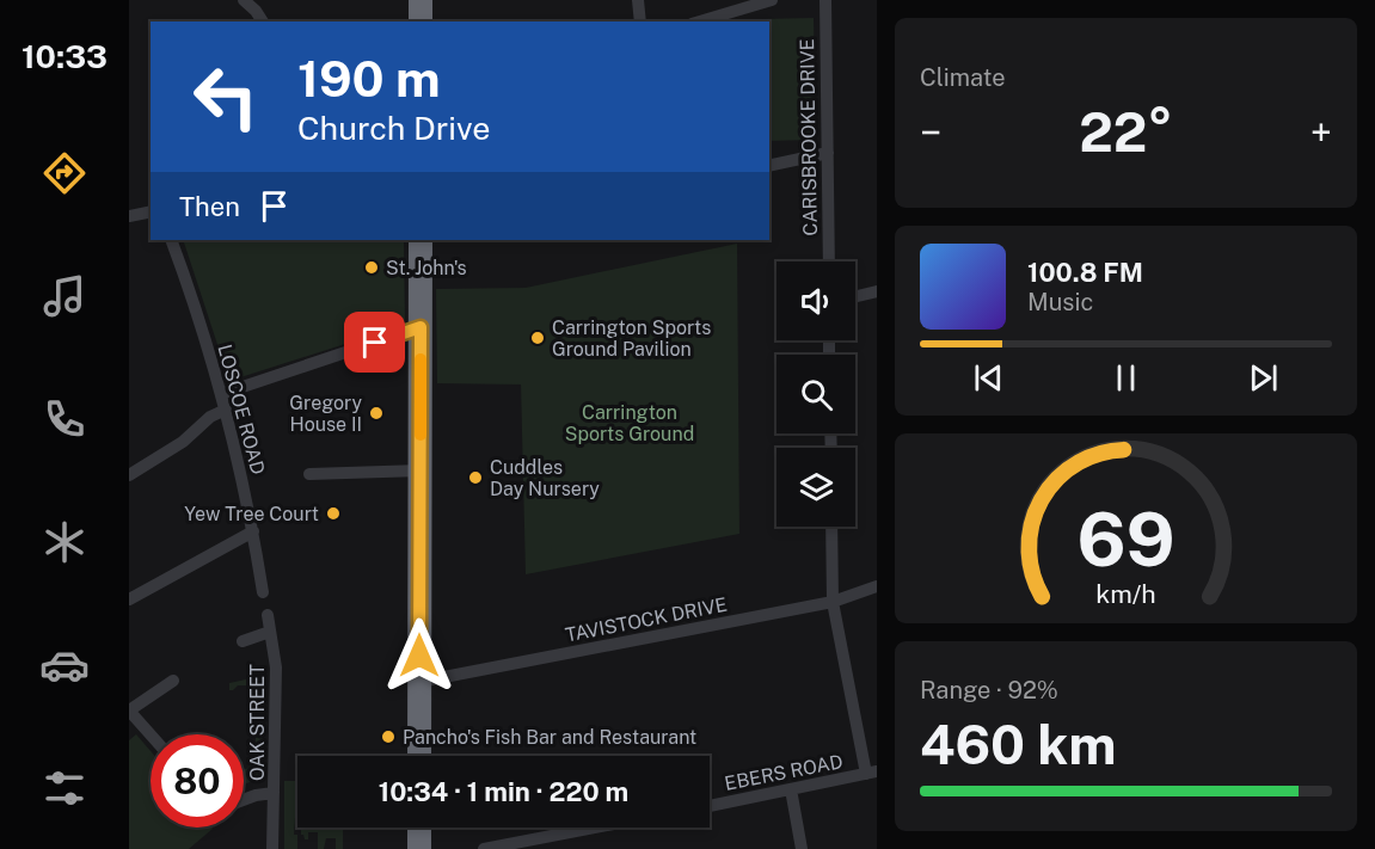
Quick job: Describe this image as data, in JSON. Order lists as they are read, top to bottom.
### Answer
{
  "streets": {
    "street": [
      "CARISBROOKE DRIVE",
      "LOSCOE ROAD",
      "TAVISTOCK DRIVE",
      "OAK STREET",
      "EBERS ROAD"
    ]
  },
  "parks": ["Carrington Sports Ground"],
  "places": [
    "St. John's",
    "Carrington Sports Ground Pavilion",
    "Gregory House II",
    "Cuddles Day Nursery",
    "Yew Tree Court",
    "Pancho's Fish Bar and Restaurant"
  ],
  "page": {
    "tabs": "10:33",
    "tile": [
      "Climate",
      ["Range · 92%", "460 km"]
    ],
    "turn": ["190 m", "Church Drive"],
    "heat": ["−", "22°", "+"],
    "then": "Then",
    "song": ["100.8 FM", "Music"],
    "limit": "80",
    "trip": "10:34 · 1 min · 220 m",
    "gauge": ["69", "km/h"]
  }
}
